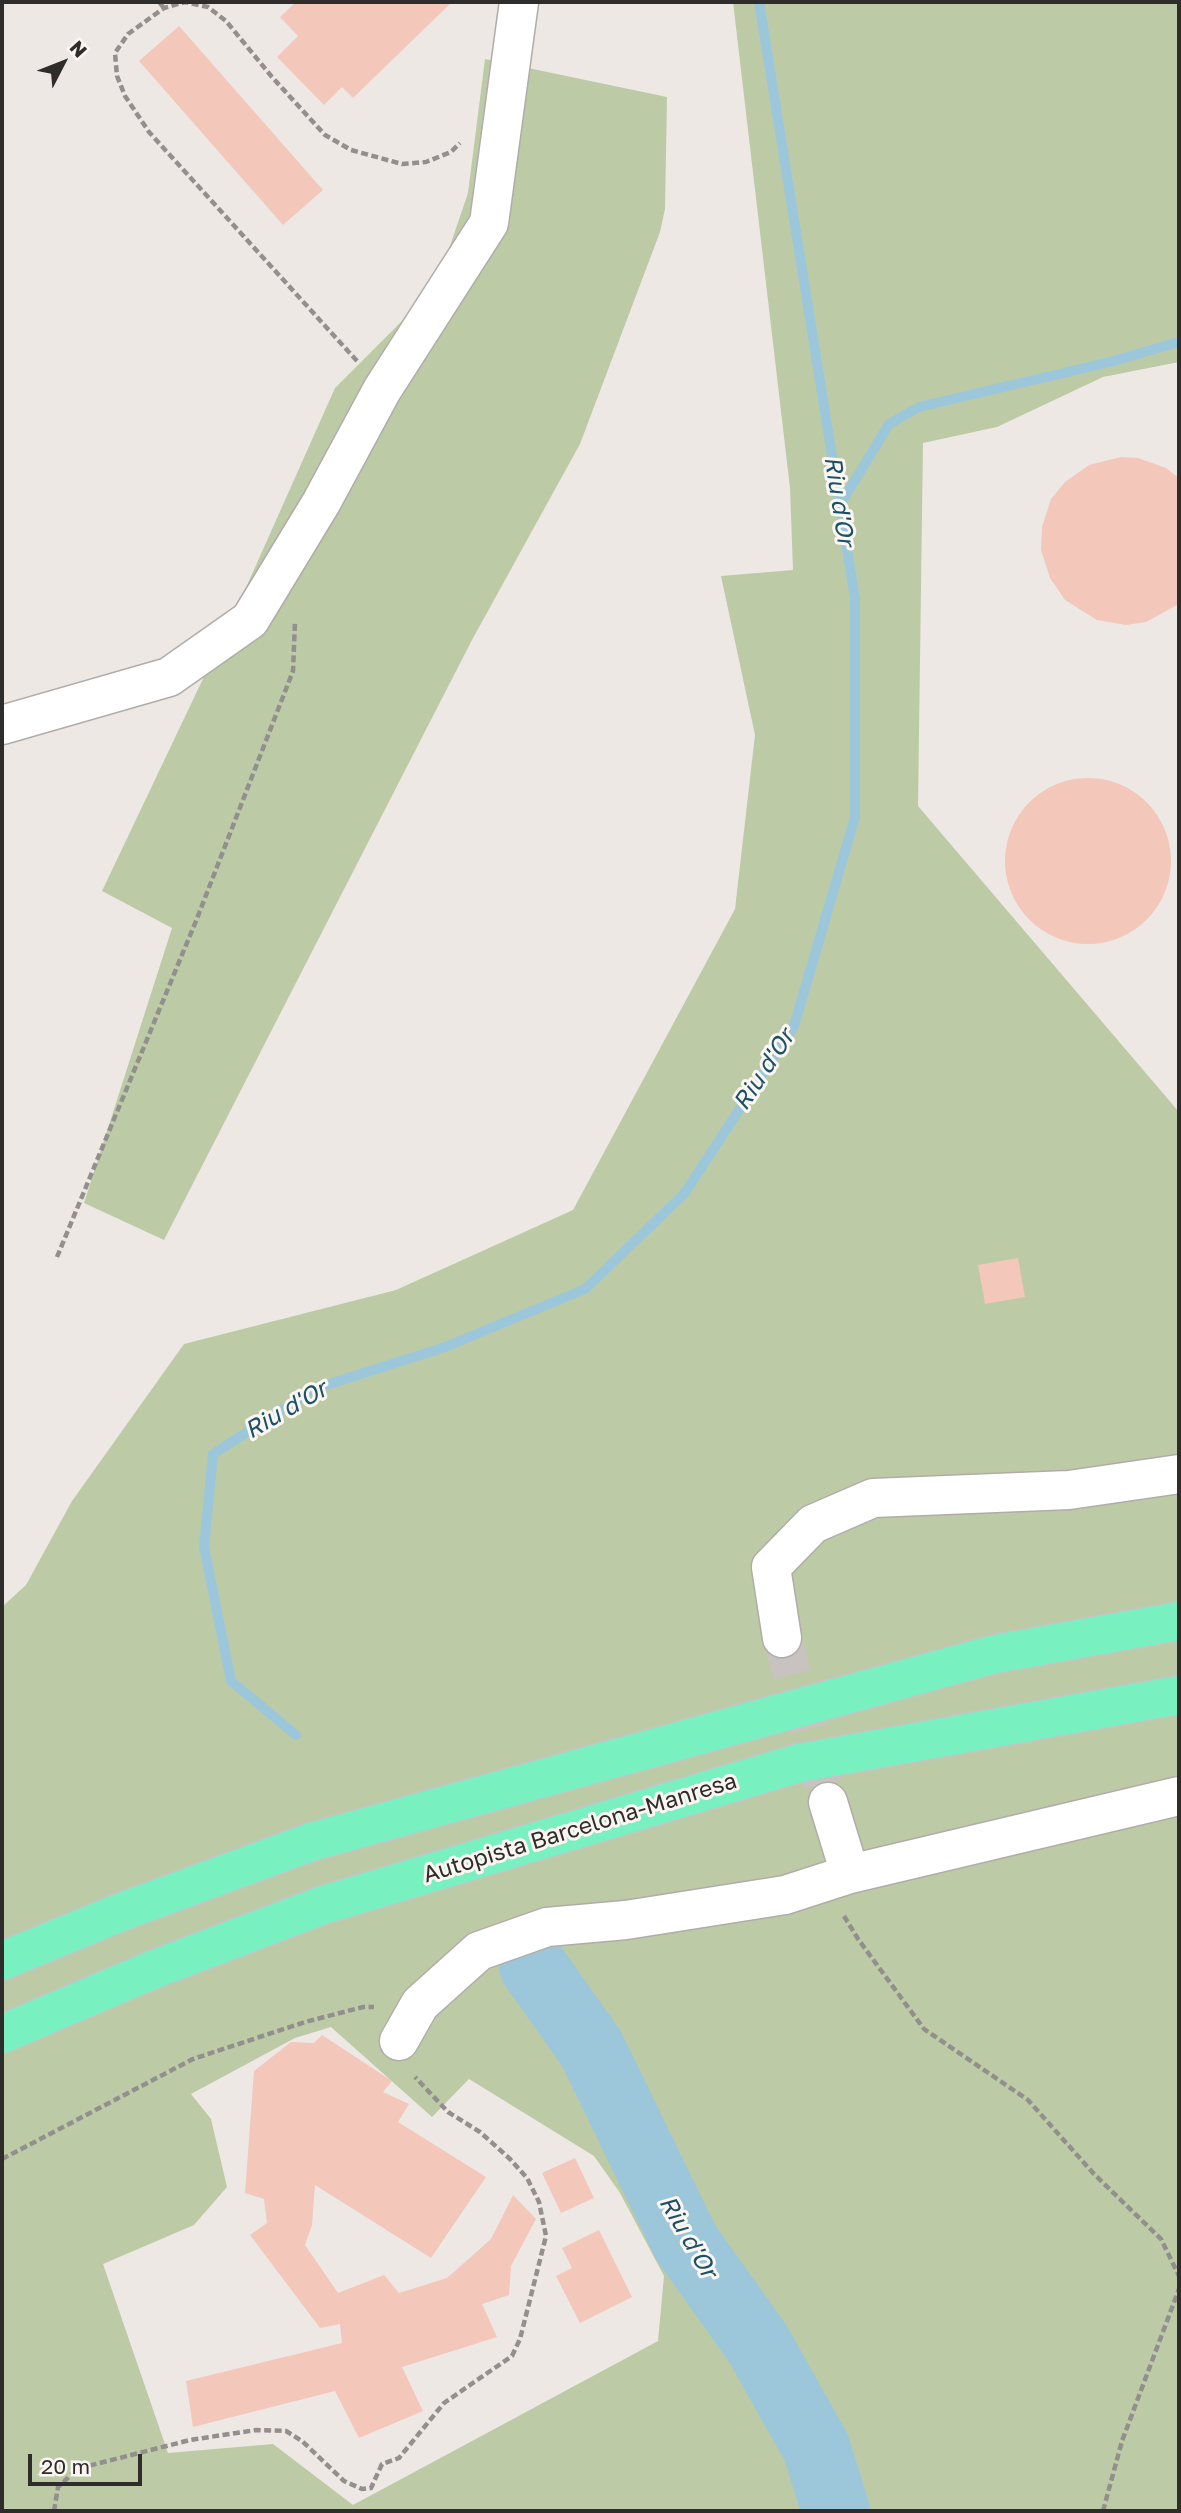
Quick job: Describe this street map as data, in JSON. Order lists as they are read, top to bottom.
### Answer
{
  "streets": {
    "highway": ["Autopista Barcelona-Manresa"]
  },
  "water": ["Riu d'Or"],
  "scale_bar": "20 m",
  "north": "top right"
}
